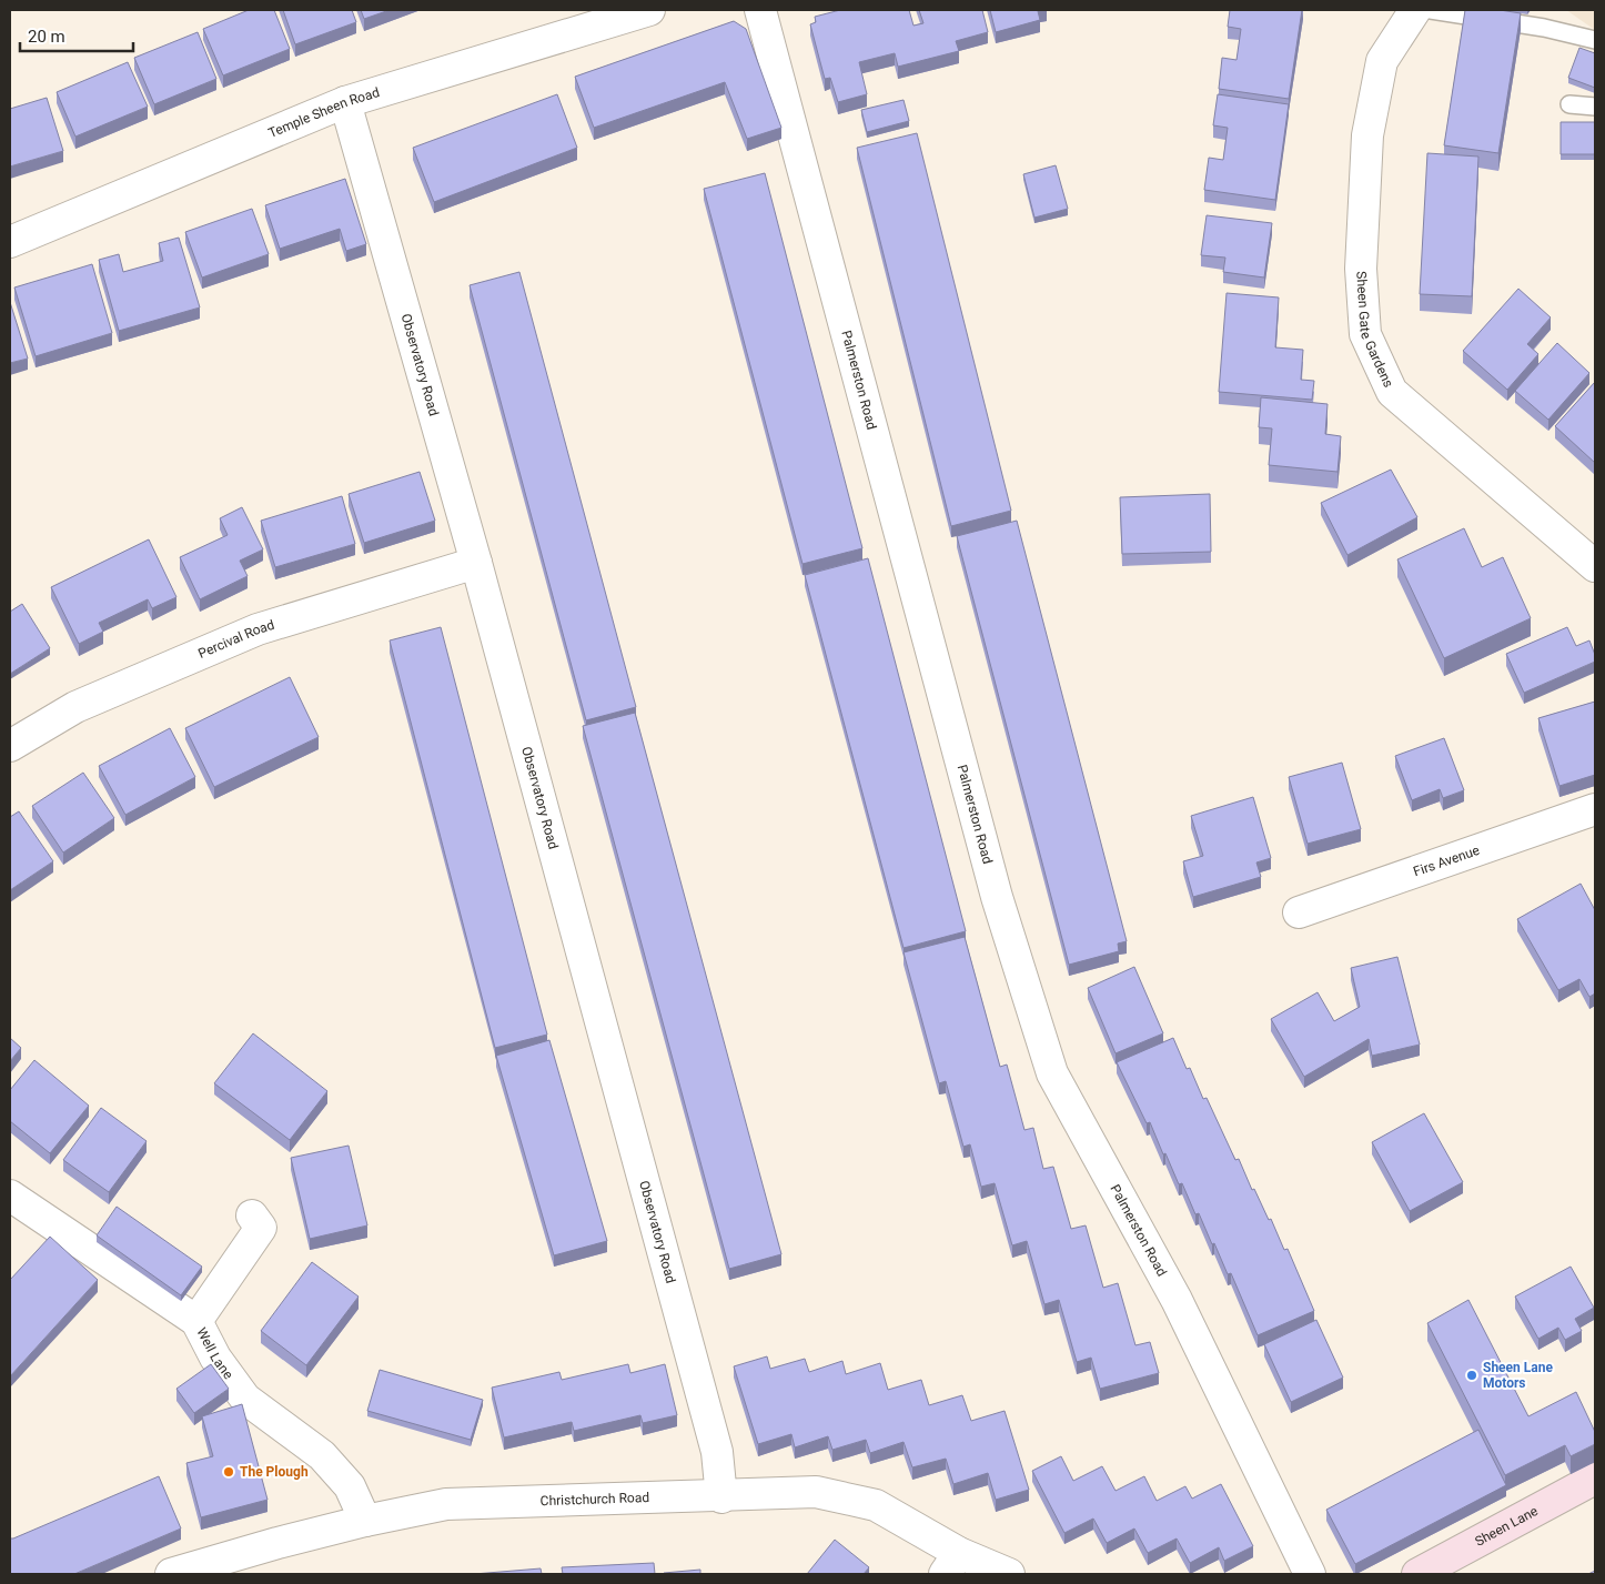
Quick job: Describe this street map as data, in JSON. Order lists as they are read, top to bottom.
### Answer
{
  "streets": {
    "main road": ["Sheen Lane"],
    "street": [
      "Temple Sheen Road",
      "Sheen Gate Gardens",
      "Observatory Road",
      "Palmerston Road",
      "Percival Road",
      "Firs Avenue",
      "Well Lane",
      "Christchurch Road"
    ]
  },
  "crossings": [
    ["Temple Sheen Road", "Observatory Road"],
    ["Observatory Road", "Percival Road"],
    ["Observatory Road", "Christchurch Road"],
    ["Well Lane", "Christchurch Road"]
  ],
  "places": ["Sheen Lane Motors", "The Plough"],
  "scale_bar": "20 m"
}
